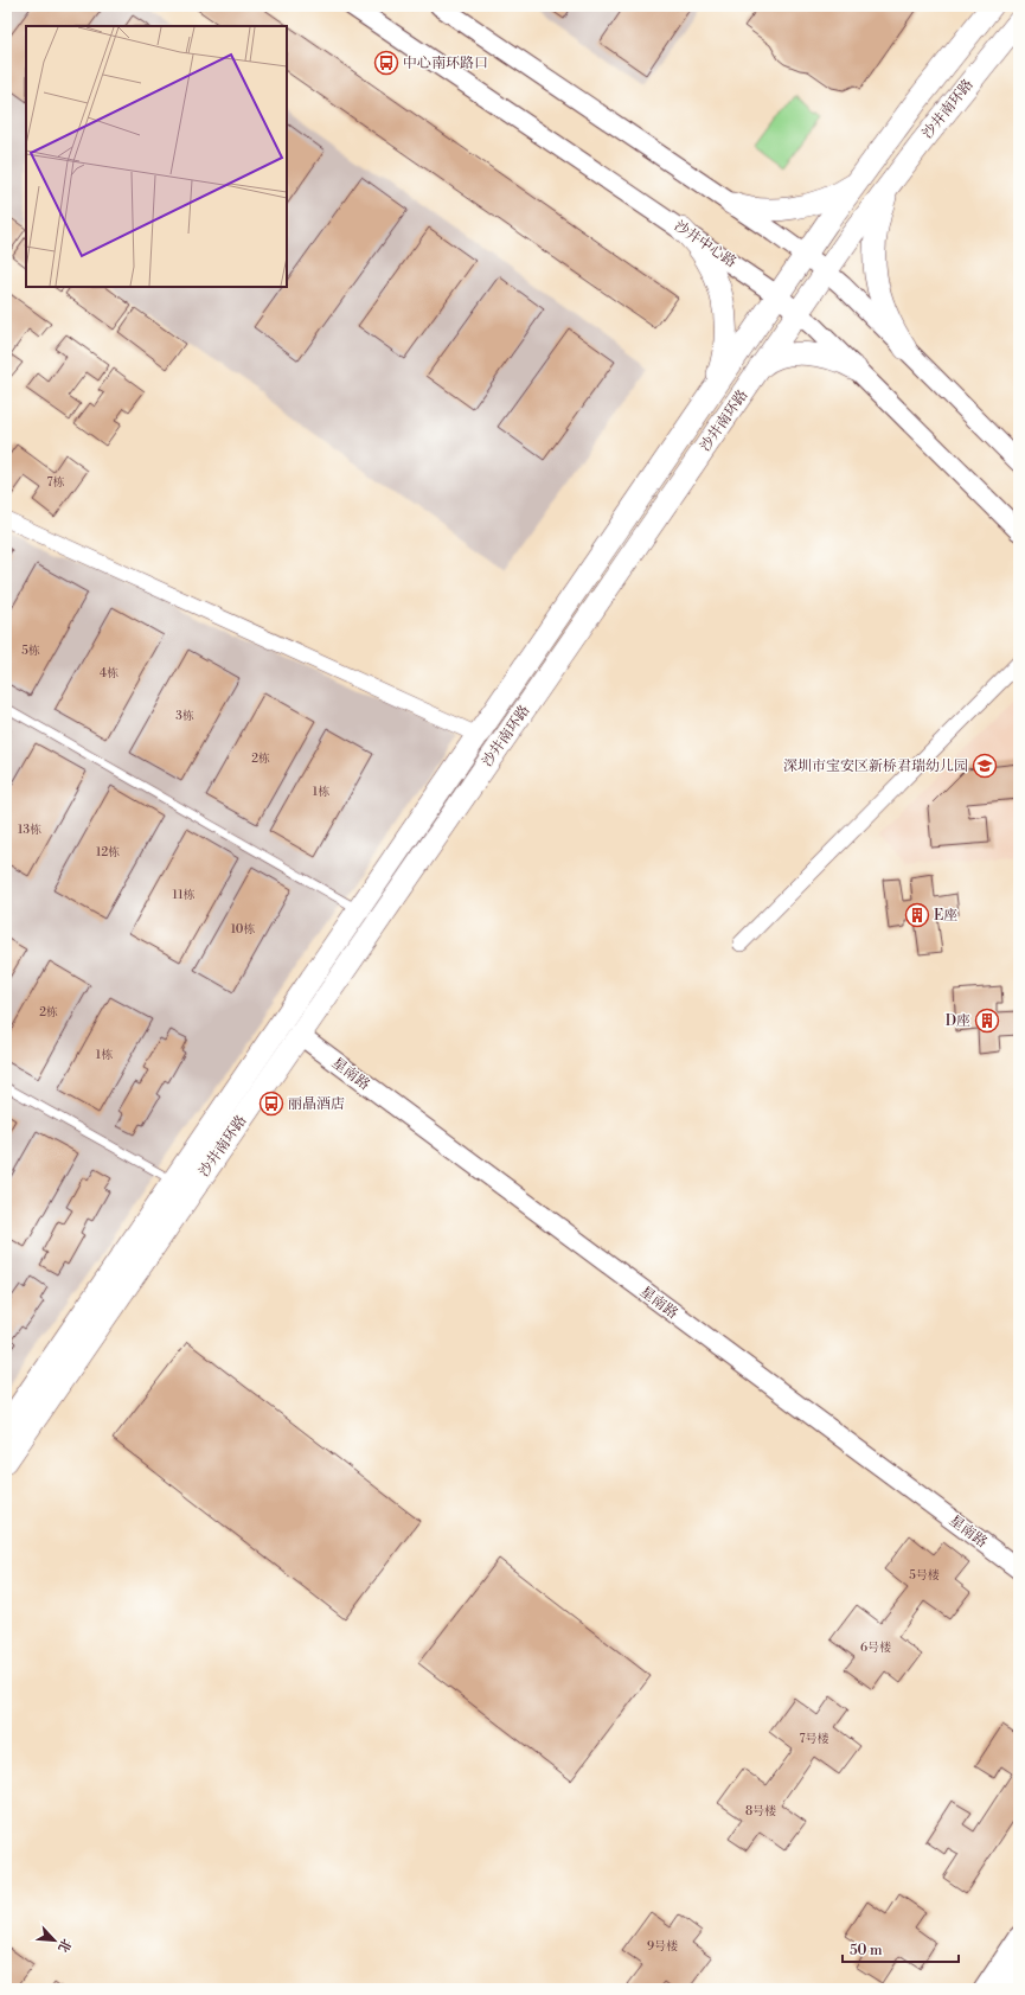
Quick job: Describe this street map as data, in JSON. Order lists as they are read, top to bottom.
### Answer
{
  "streets": {
    "main road": ["沙井南环路"],
    "street": ["沙井中心路", "星南路"]
  },
  "crossings": [
    ["沙井南环路", "沙井中心路"],
    ["沙井南环路", "星南路"]
  ],
  "places": {
    "bus stop": ["中心南环路口", "丽晶酒店"],
    "school or university": ["深圳市宝安区新桥君瑞幼儿园"],
    "building": ["E座", "D座"]
  },
  "house_numbers": [
    "7栋",
    "5栋",
    "4栋",
    "3栋",
    "2栋",
    "1栋",
    "13栋",
    "12栋",
    "11栋",
    "10栋",
    "2栋",
    "1栋",
    "5号楼",
    "6号楼",
    "7号楼",
    "8号楼",
    "9号楼"
  ],
  "scale_bar": "50 m",
  "north": "bottom right"
}
